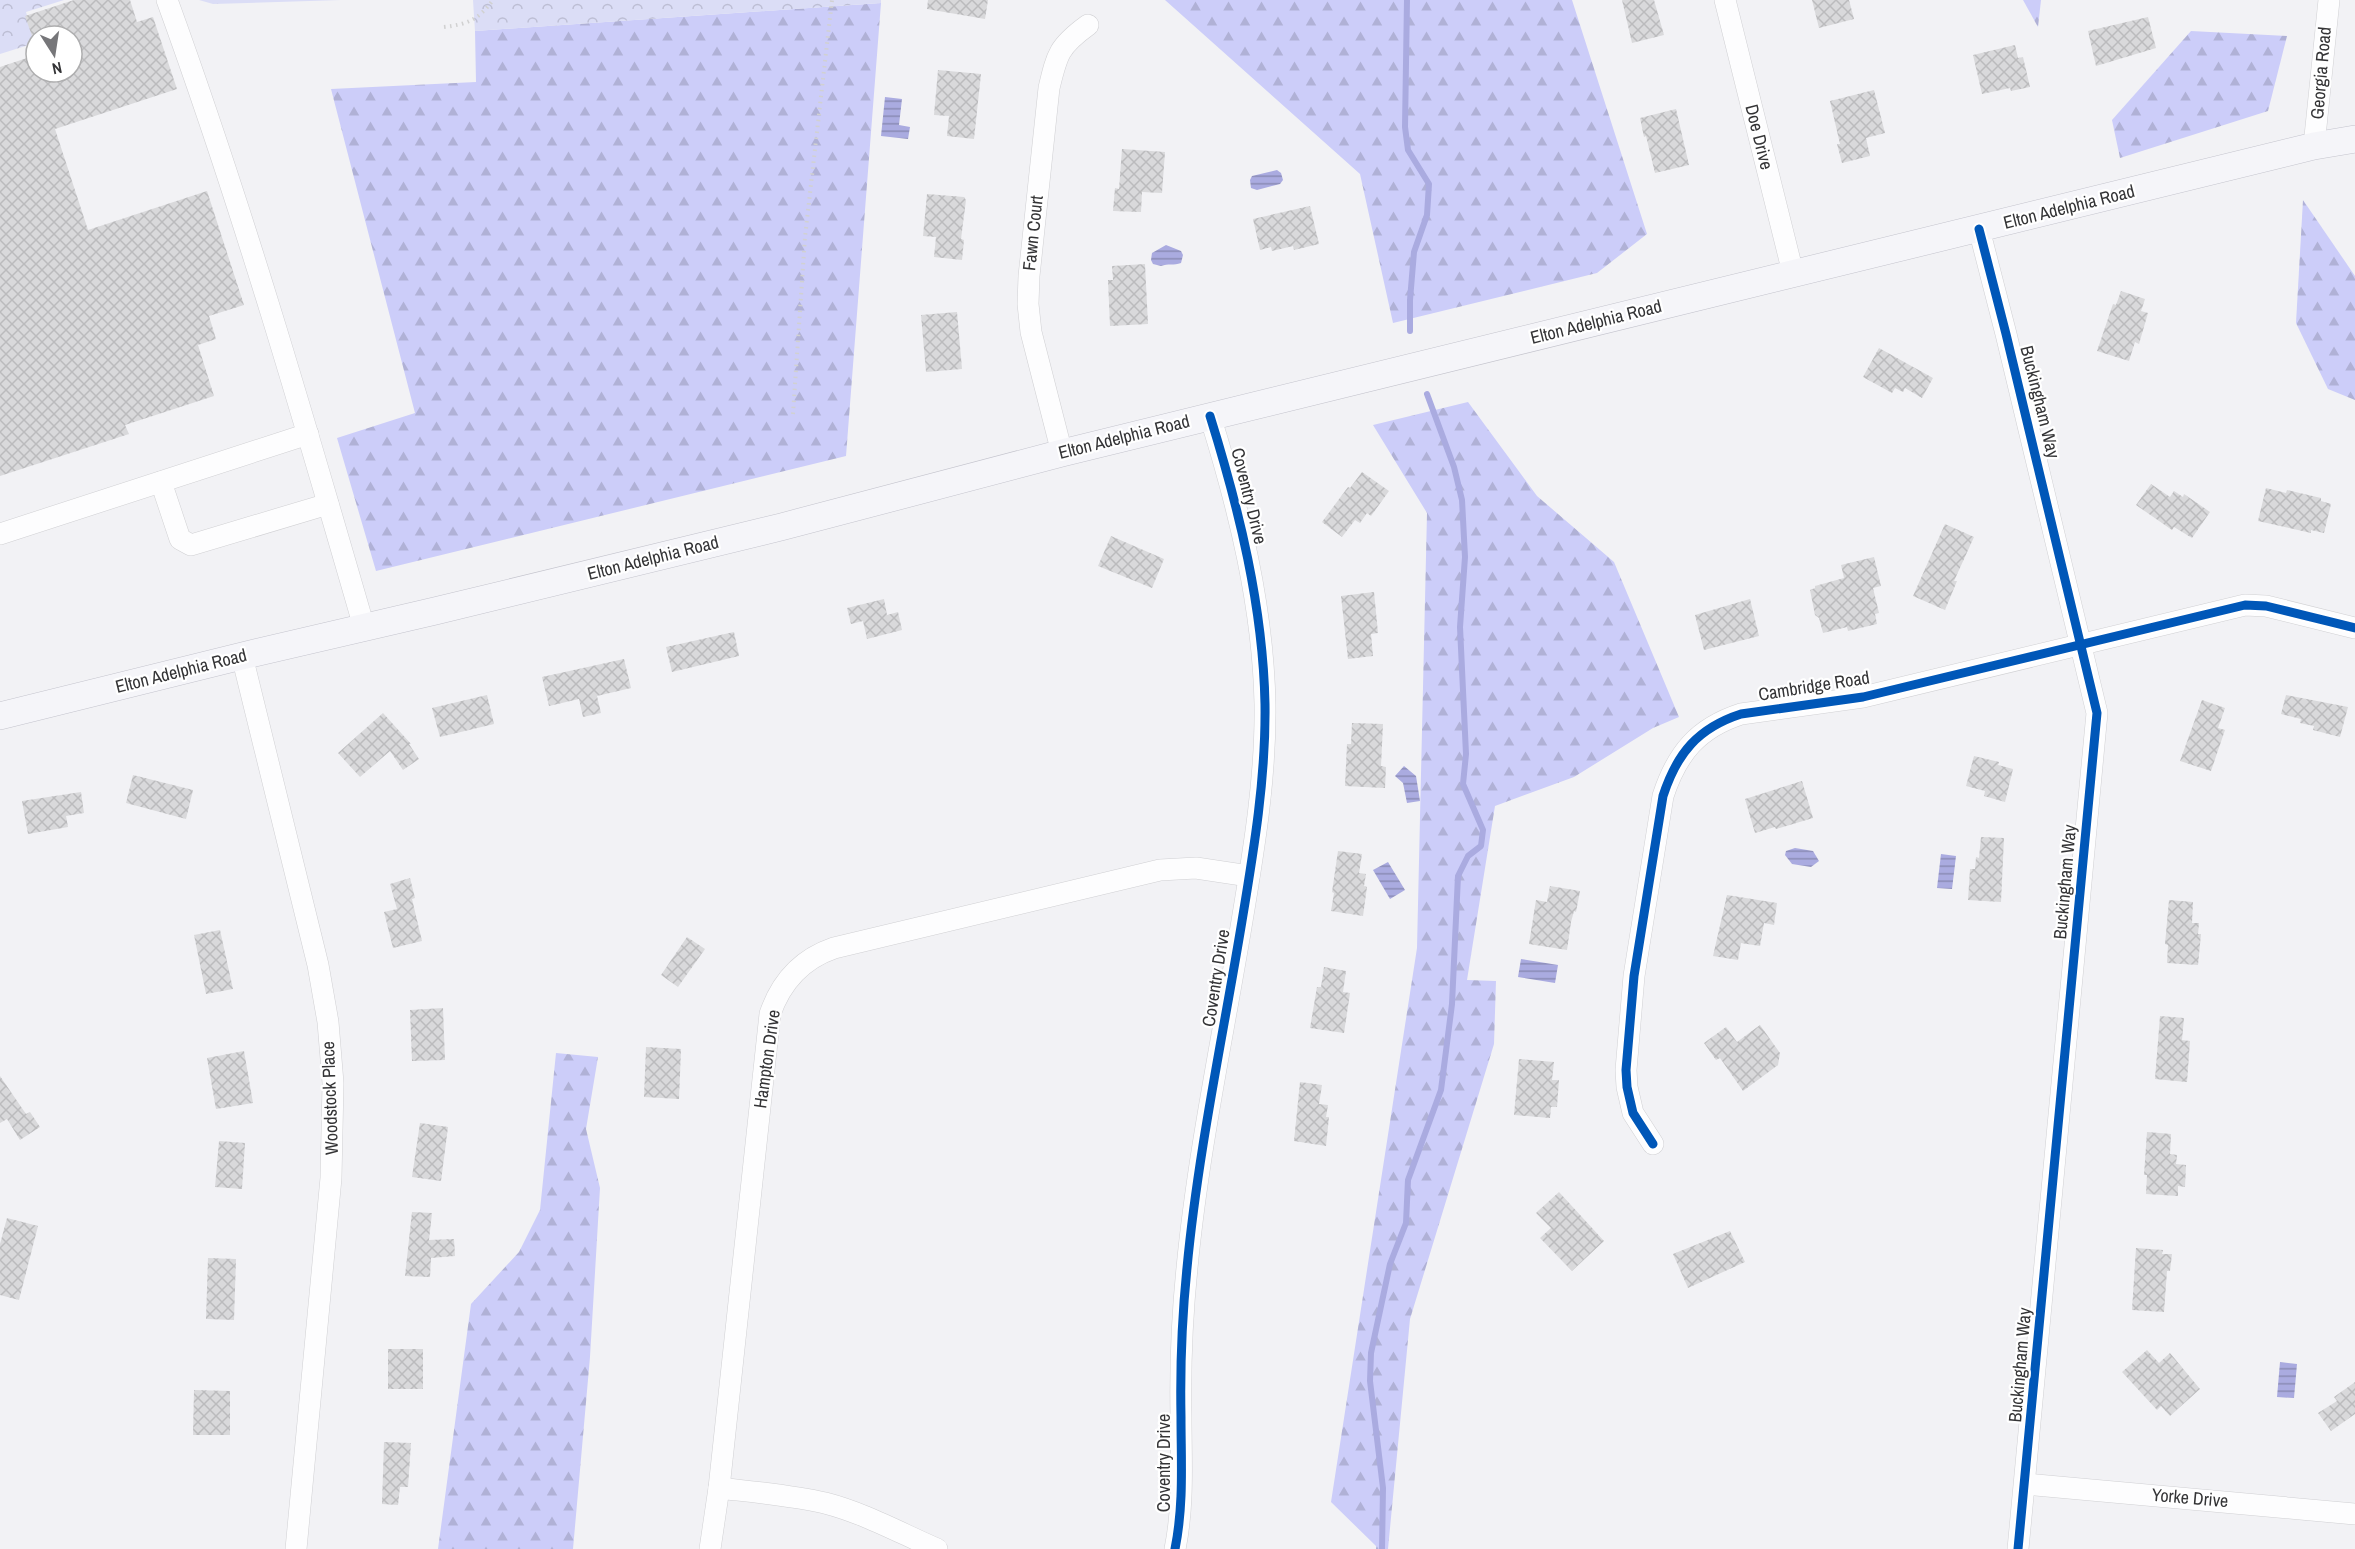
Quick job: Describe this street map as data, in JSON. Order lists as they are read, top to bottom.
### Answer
{
  "streets": {
    "main road": ["Elton Adelphia Road"],
    "street": [
      "Georgia Road",
      "Doe Drive",
      "Fawn Court",
      "Buckingham Way",
      "Coventry Drive",
      "Cambridge Road",
      "Hampton Drive",
      "Woodstock Place",
      "Yorke Drive"
    ]
  },
  "crossings": [
    ["Georgia Road", "Elton Adelphia Road"],
    ["Doe Drive", "Elton Adelphia Road"],
    ["Elton Adelphia Road", "Fawn Court"],
    ["Elton Adelphia Road", "Buckingham Way"],
    ["Elton Adelphia Road", "Coventry Drive"],
    ["Elton Adelphia Road", "Woodstock Place"],
    ["Buckingham Way", "Cambridge Road"],
    ["Buckingham Way", "Yorke Drive"],
    ["Coventry Drive", "Hampton Drive"]
  ],
  "north": "bottom"
}
